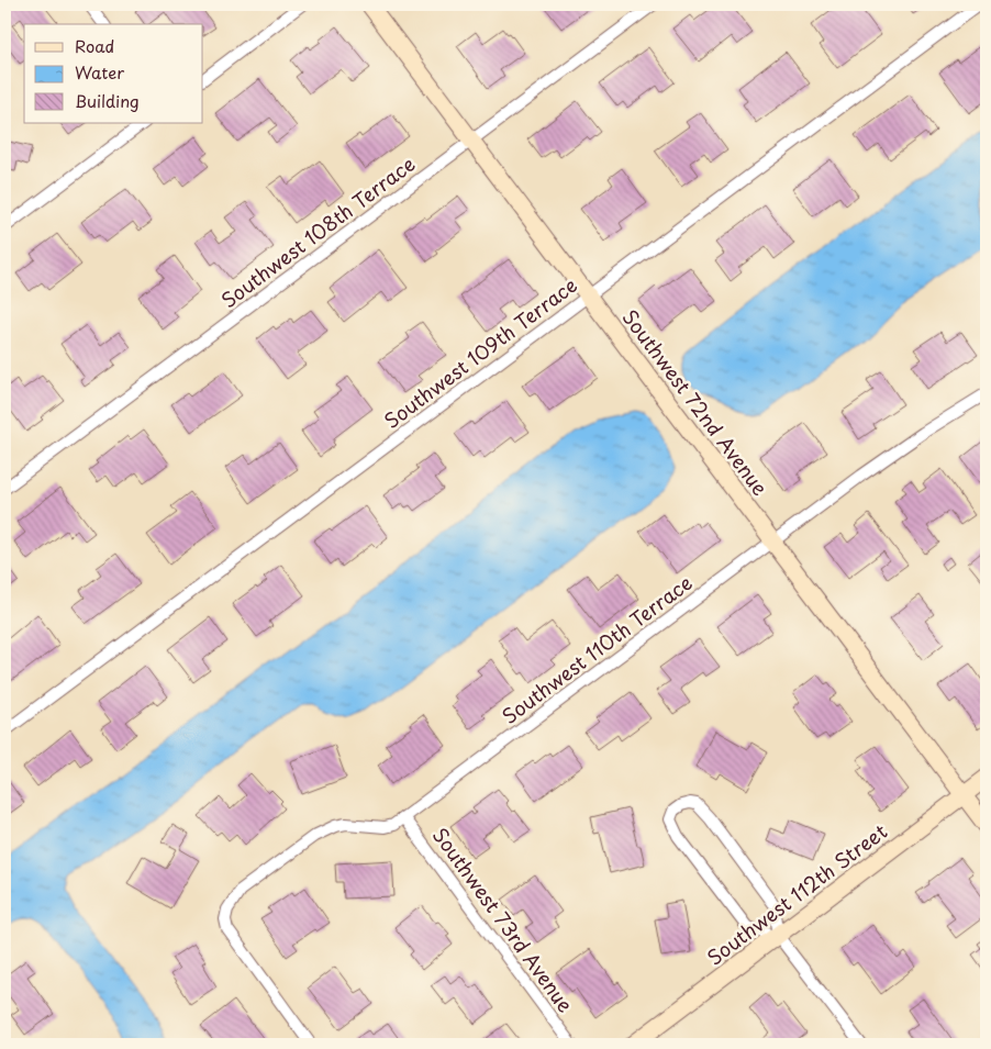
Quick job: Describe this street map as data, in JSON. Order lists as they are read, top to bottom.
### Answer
{
  "streets": {
    "street": [
      "Southwest 108th Terrace",
      "Southwest 109th Terrace",
      "Southwest 72nd Avenue",
      "Southwest 110th Terrace",
      "Southwest 112th Street",
      "Southwest 73rd Avenue"
    ]
  },
  "crossings": [
    ["Southwest 108th Terrace", "Southwest 72nd Avenue"],
    ["Southwest 109th Terrace", "Southwest 72nd Avenue"],
    ["Southwest 72nd Avenue", "Southwest 110th Terrace"],
    ["Southwest 72nd Avenue", "Southwest 112th Street"],
    ["Southwest 110th Terrace", "Southwest 73rd Avenue"]
  ],
  "legend": ["Road", "Water", "Building"]
}
